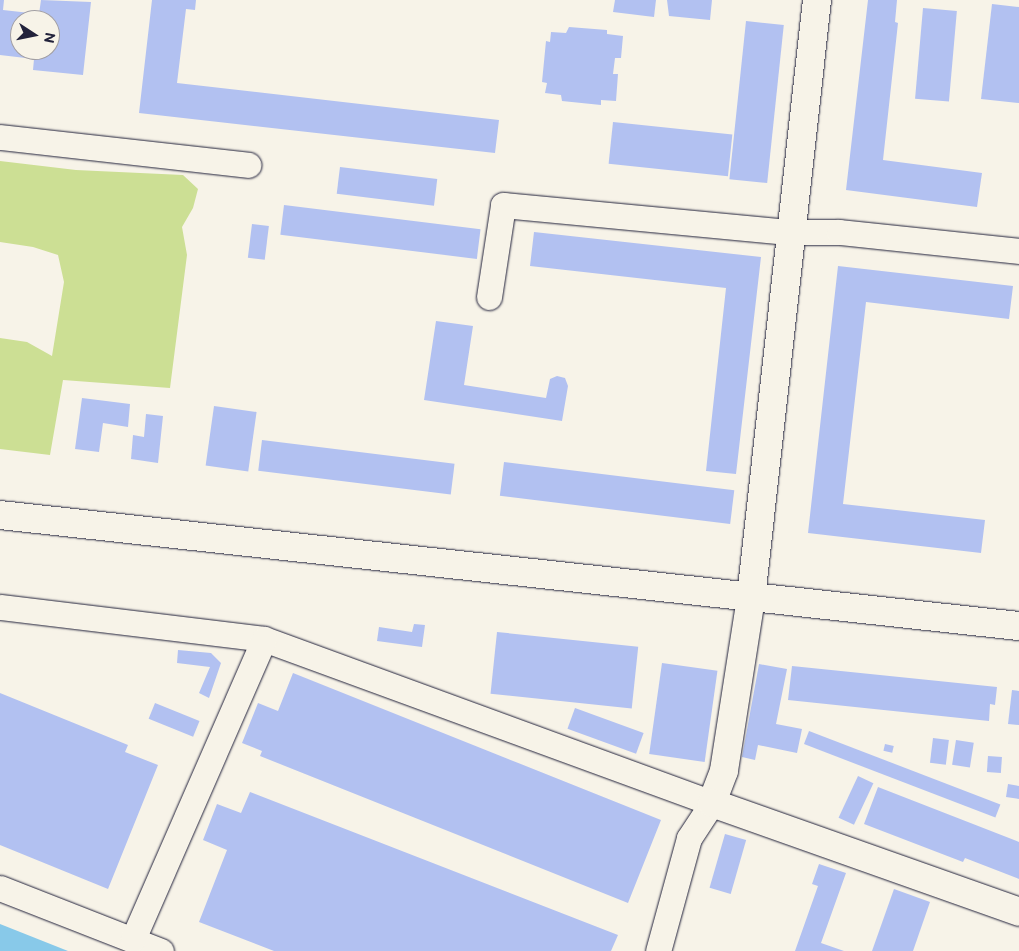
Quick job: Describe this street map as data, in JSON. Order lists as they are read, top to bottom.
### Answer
{
  "north": "right"
}
